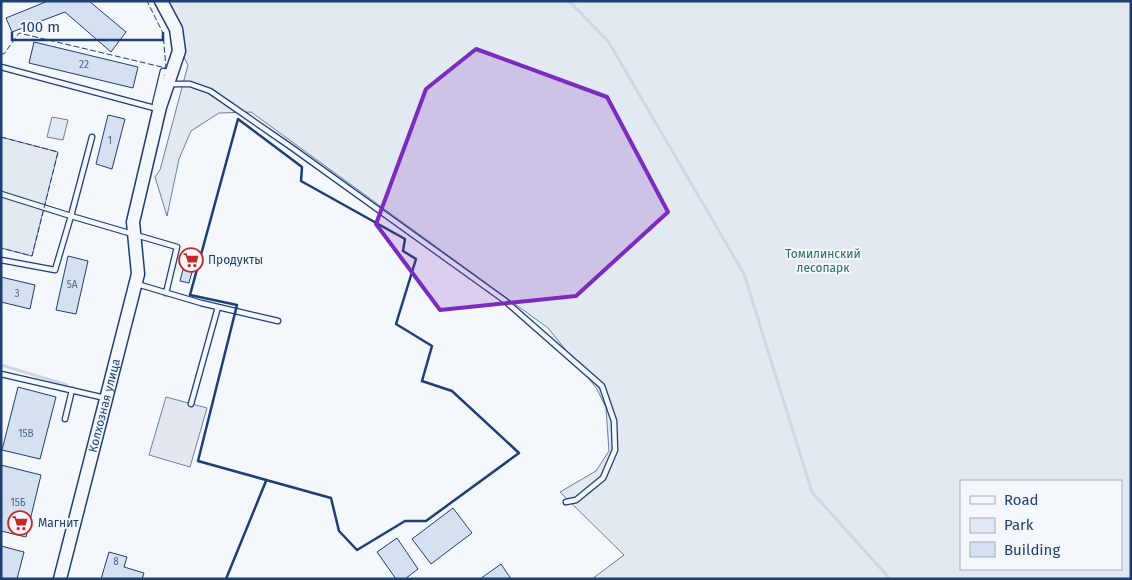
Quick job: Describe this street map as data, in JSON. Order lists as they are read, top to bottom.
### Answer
{
  "streets": {
    "street": ["Колхозная улица"]
  },
  "parks": ["Томилинский лесопарк"],
  "places": {
    "supermarket": ["Продукты", "Магнит"]
  },
  "house_numbers": [
    "22",
    "1",
    "5А",
    "3",
    "15В",
    "15Б",
    "8"
  ],
  "legend": ["Road", "Park", "Building"],
  "scale_bar": "100 m"
}
